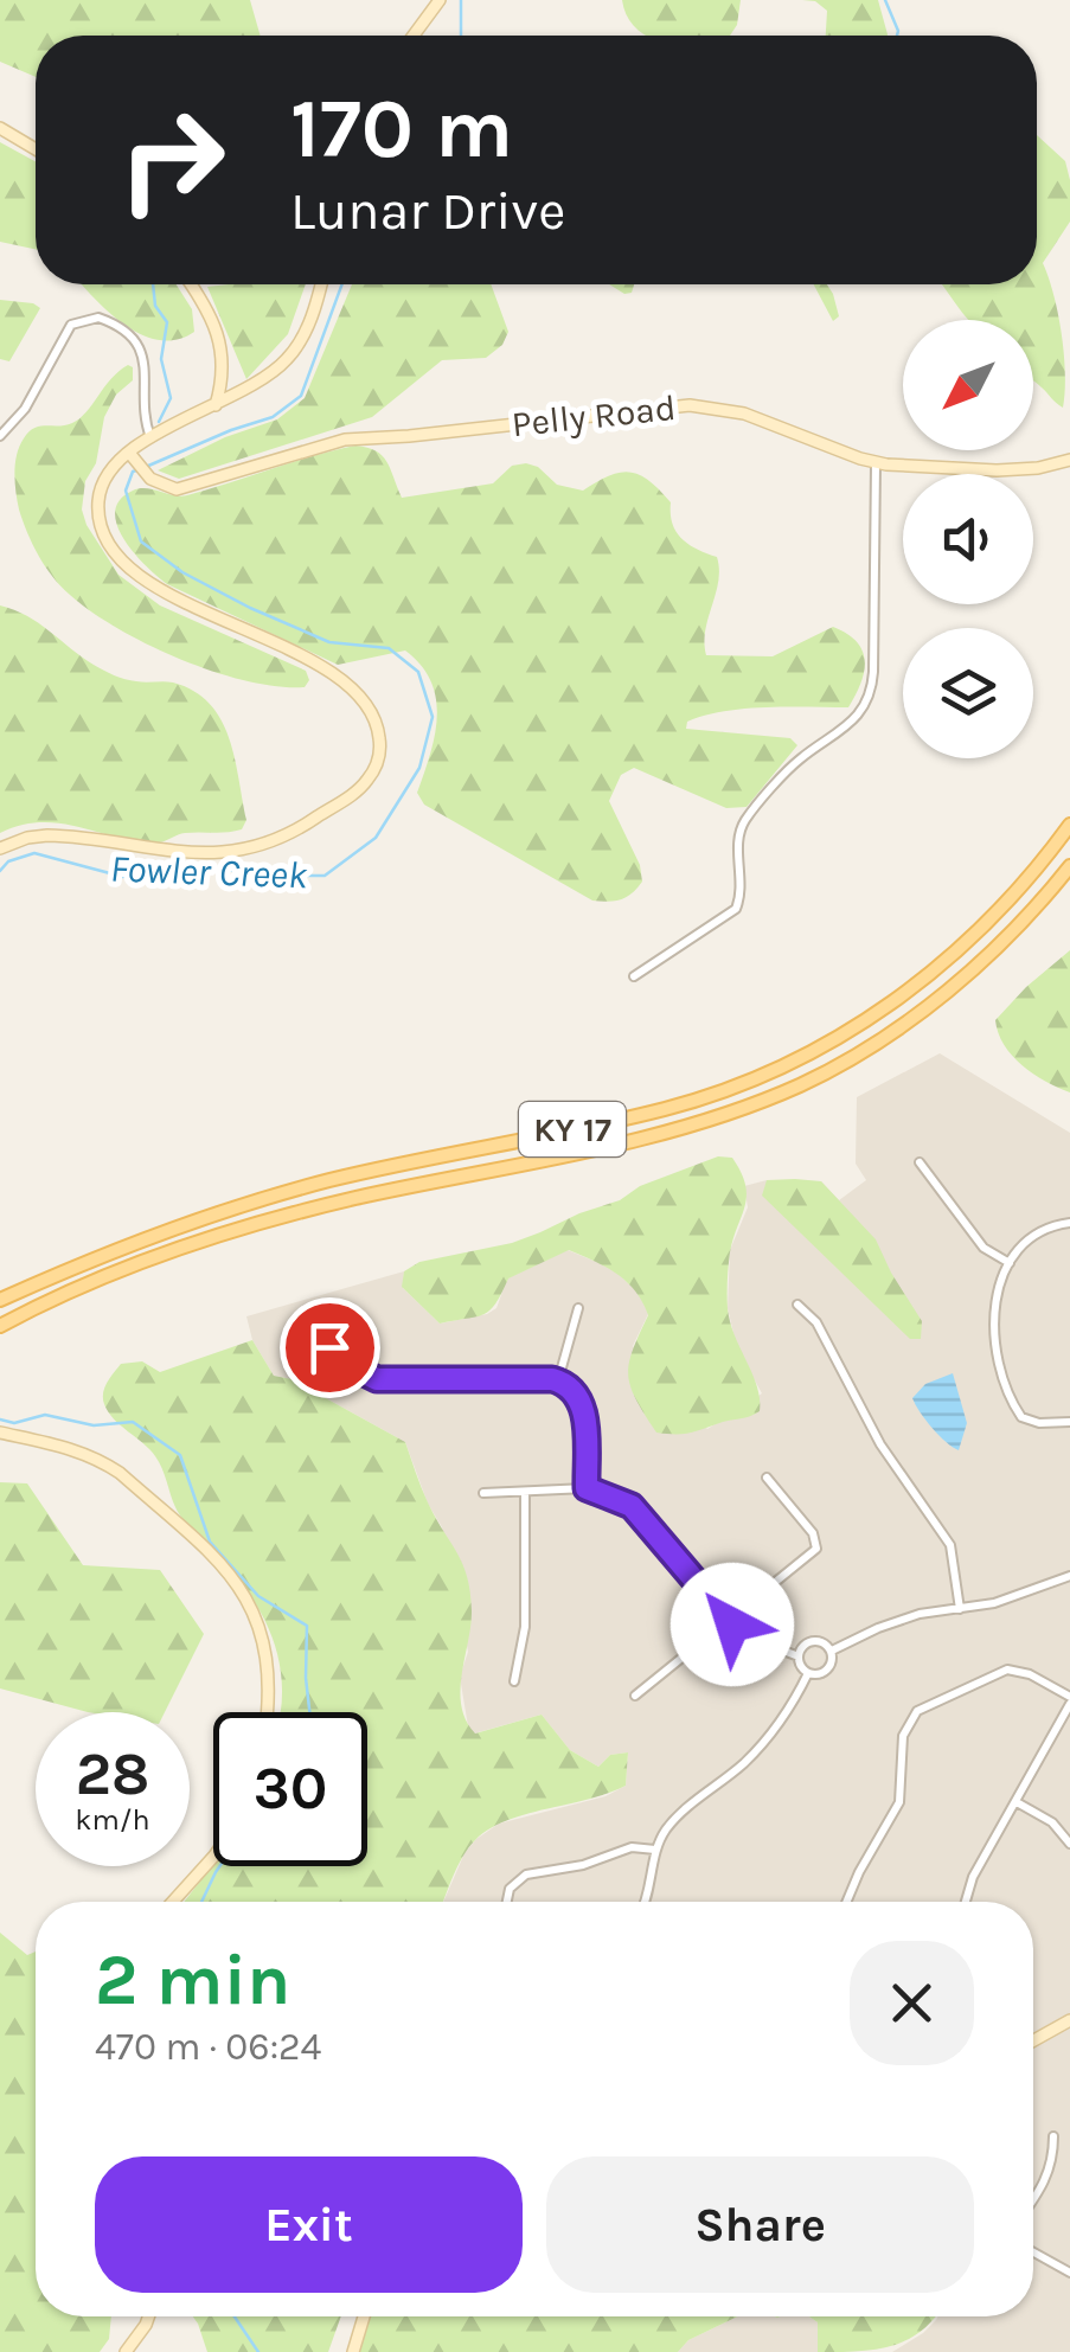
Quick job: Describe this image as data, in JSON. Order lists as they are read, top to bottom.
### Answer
{
  "streets": {
    "main road": ["Pelly Road", "KY 17"]
  },
  "water": ["Fowler Creek"],
  "north": "bottom left",
  "page": {
    "turn": ["170 m", "Lunar Drive"],
    "speed": "28 km/h",
    "limit": "30",
    "heading": ["2 min", "470 m · 06:24"],
    "buttons": ["Exit", "Share"]
  }
}
